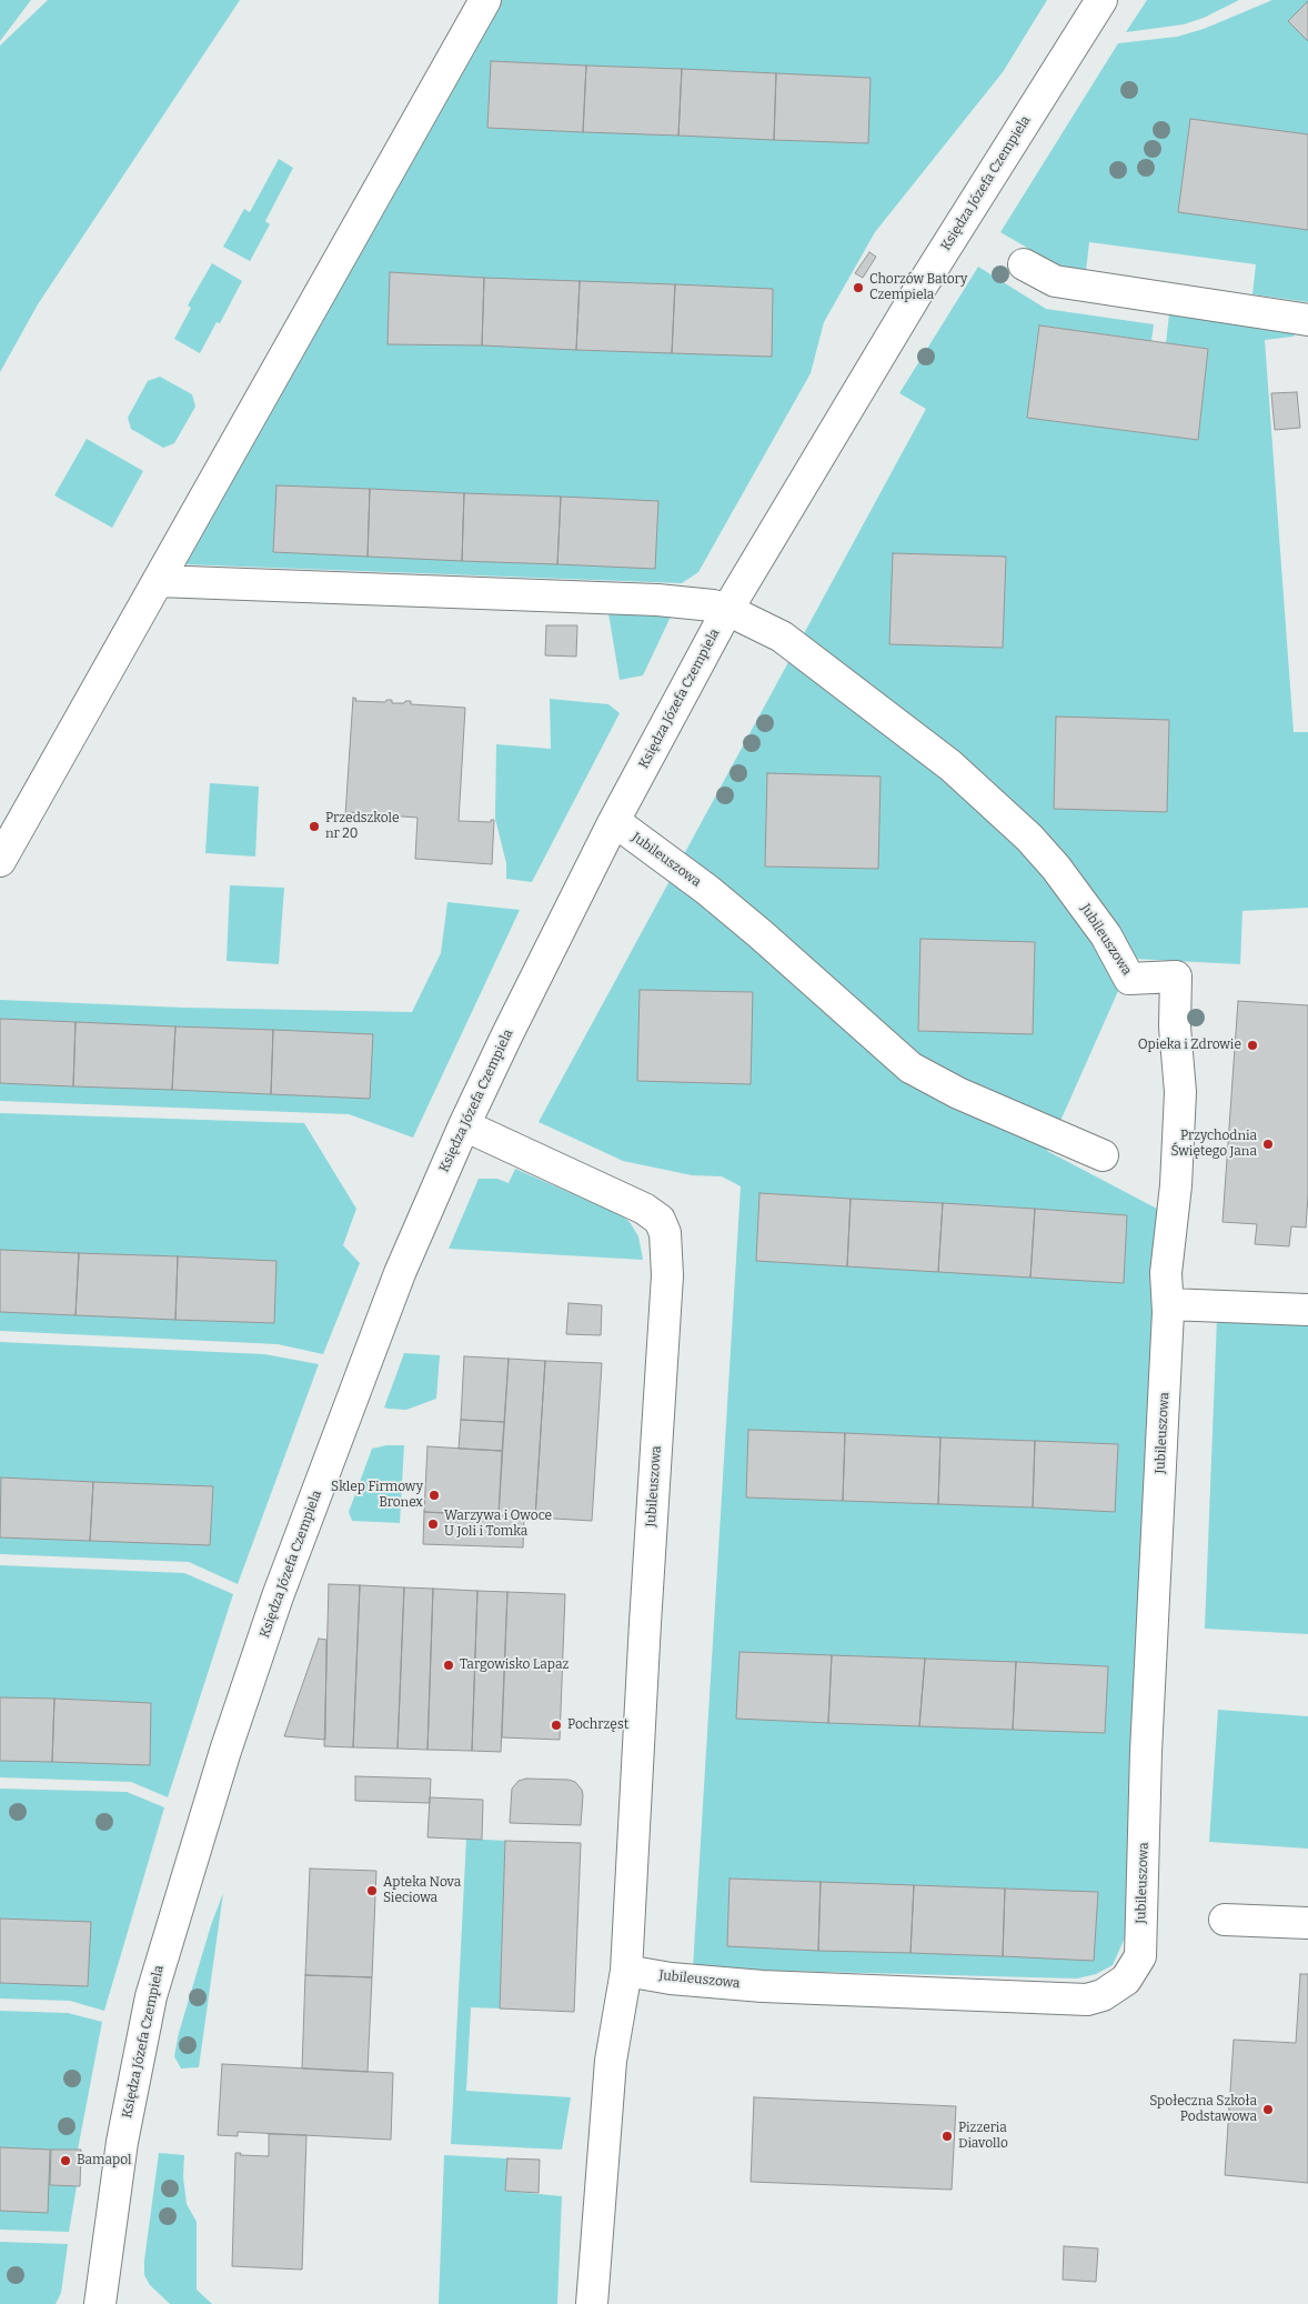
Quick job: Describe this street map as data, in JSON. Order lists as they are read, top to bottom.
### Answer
{
  "streets": {
    "street": ["Księdza Józefa Czempiela", "Jubileuszowa"]
  },
  "crossings": [
    ["Księdza Józefa Czempiela", "Jubileuszowa"]
  ],
  "places": [
    "Chorzów Batory Czempiela",
    "Przedszkole nr 20",
    "Opieka i Zdrowie",
    "Przychodnia Świętego Jana",
    "Sklep Firmowy Bronex",
    "Warzywa i Owoce U Joli i Tomka",
    "Targowisko Lapaz",
    "Pochrzęst",
    "Apteka Nova Sieciowa",
    "Społeczna Szkoła Podstawowa",
    "Pizzeria Diavollo",
    "Bamapol"
  ]
}
